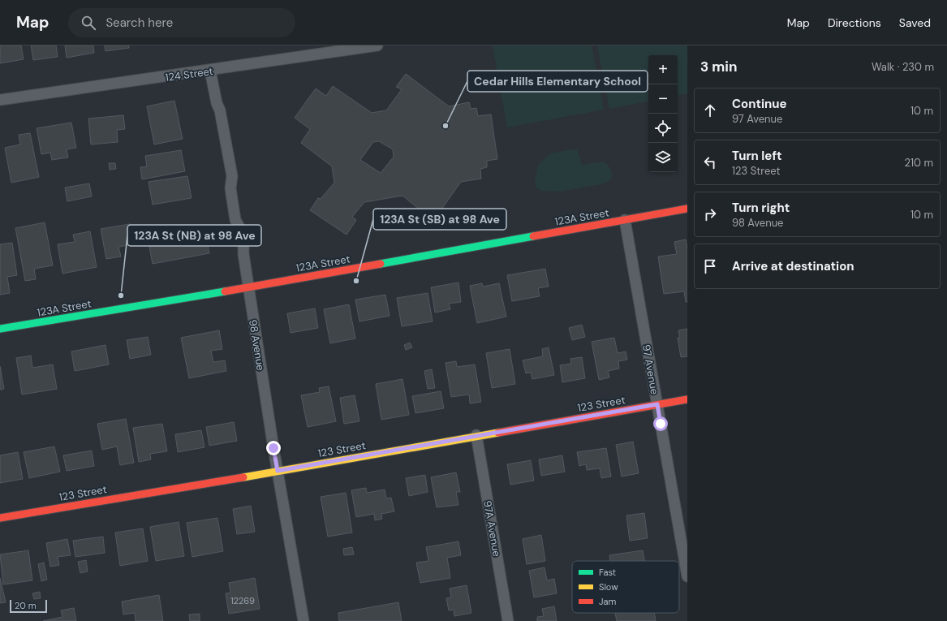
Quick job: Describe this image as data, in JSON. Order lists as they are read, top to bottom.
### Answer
{
  "streets": {
    "street": [
      "124 Street",
      "123A Street",
      "98 Avenue",
      "97 Avenue",
      "123 Street",
      "97A Avenue"
    ]
  },
  "crossings": [
    ["124 Street", "98 Avenue"],
    ["123A Street", "98 Avenue"],
    ["123A Street", "97 Avenue"],
    ["98 Avenue", "123 Street"],
    ["97 Avenue", "123 Street"],
    ["123 Street", "97A Avenue"]
  ],
  "places": ["Cedar Hills Elementary School", "123A St (SB) at 98 Ave", "123A St (NB) at 98 Ave"],
  "house_numbers": ["12269"],
  "legend": ["Fast", "Slow", "Jam"],
  "scale_bar": "20 m",
  "page": {
    "header": "Map",
    "search": "Search here",
    "nav": ["Map", "Directions", "Saved"],
    "heading": ["3 min", "Walk · 230 m"],
    "map_buttons": ["+", "−"],
    "list": [
      ["Continue", "97 Avenue", "10 m"],
      ["Turn left", "123 Street", "210 m"],
      ["Turn right", "98 Avenue", "10 m"],
      "Arrive at destination"
    ],
    "scale": "20 m"
  }
}
